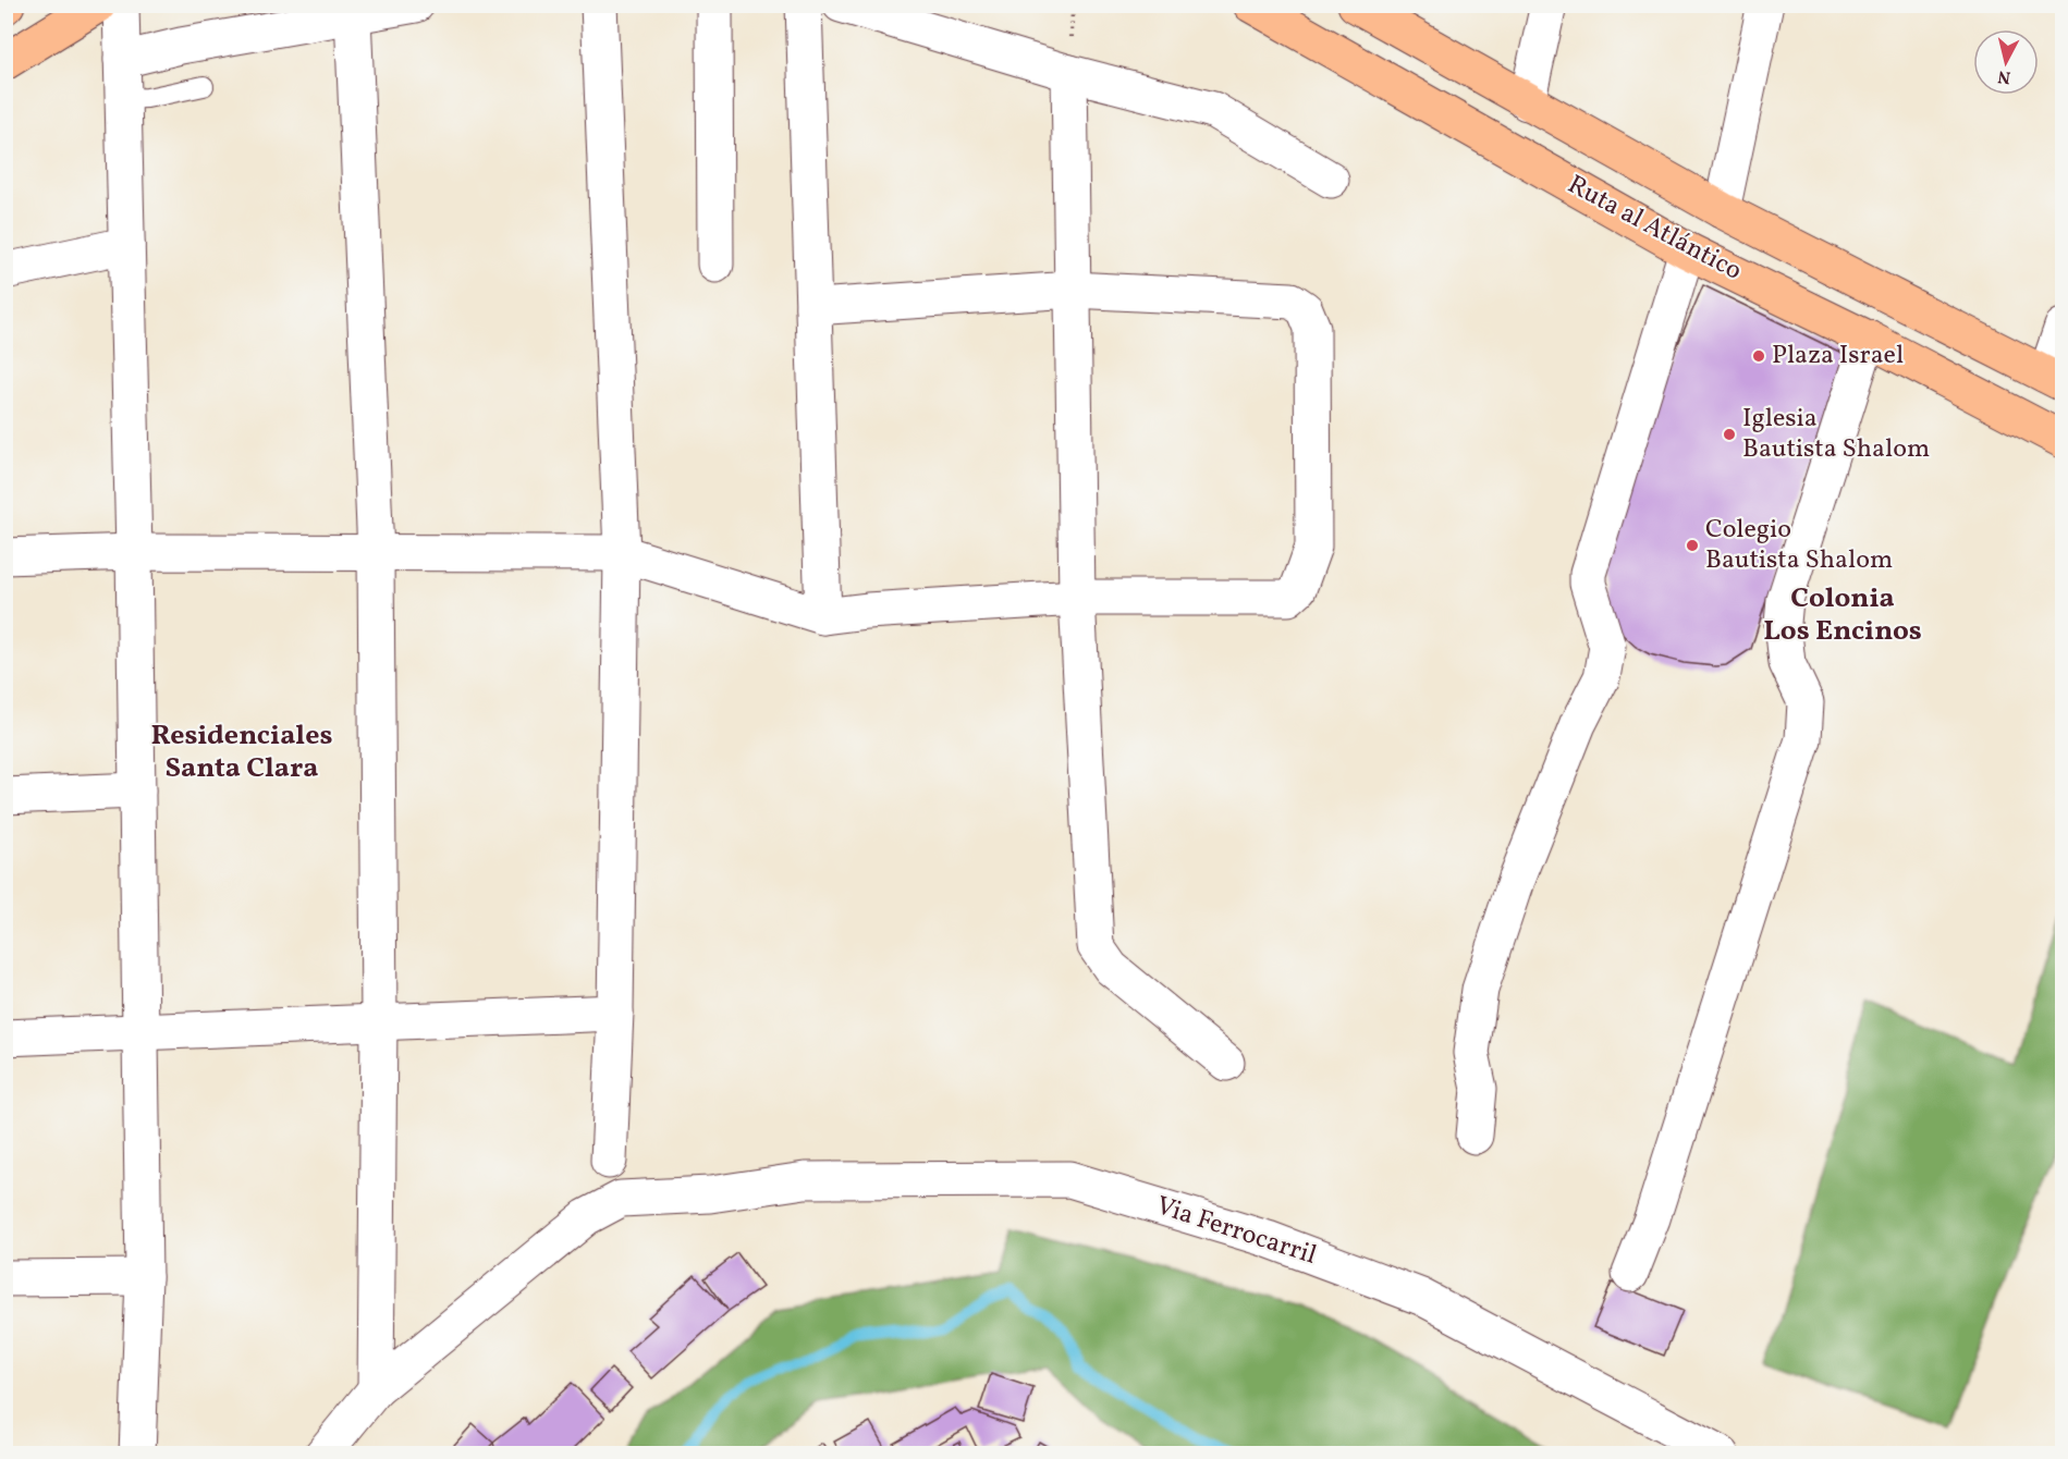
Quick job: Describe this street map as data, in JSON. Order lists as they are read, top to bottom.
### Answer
{
  "streets": {
    "highway": ["Ruta al Atlántico"],
    "street": ["Via Ferrocarril"]
  },
  "districts": ["Colonia Los Encinos", "Residenciales Santa Clara"],
  "places": ["Plaza Israel", "Iglesia Bautista Shalom", "Colegio Bautista Shalom"],
  "north": "bottom"
}
